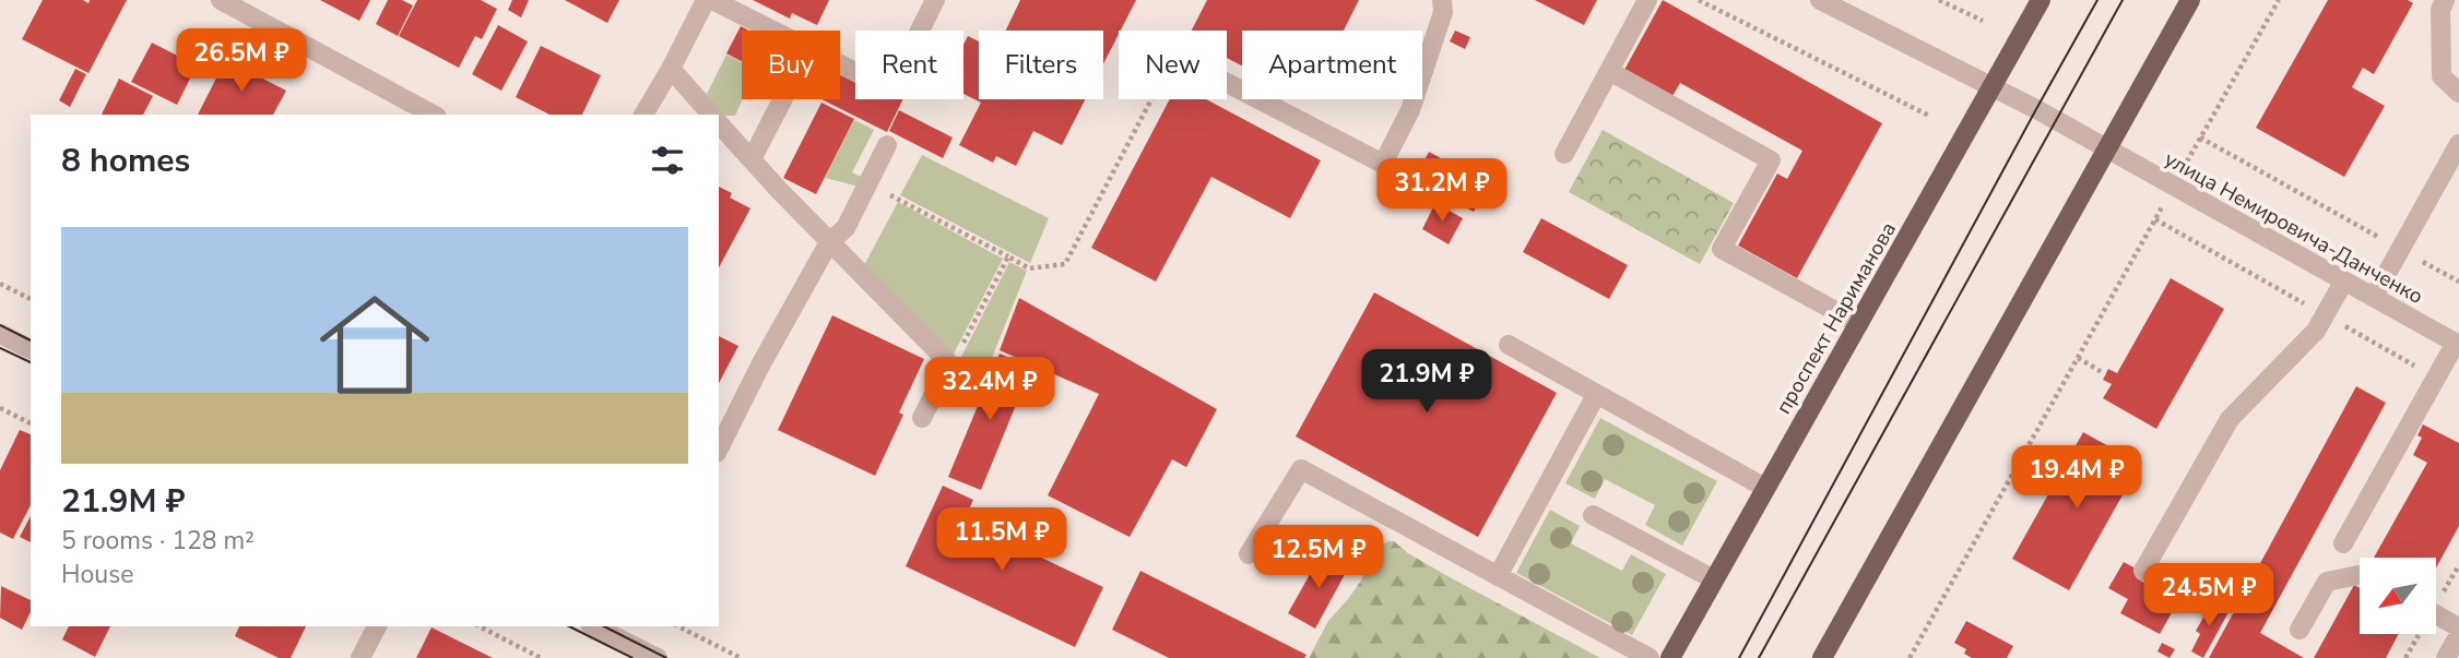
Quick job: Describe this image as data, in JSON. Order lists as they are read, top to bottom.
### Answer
{
  "streets": {
    "main road": ["проспект Нариманова"],
    "street": ["улица Немировича-Данченко"]
  },
  "crossings": [
    ["улица Немировича-Данченко", "проспект Нариманова"]
  ],
  "north": "bottom left",
  "page": {
    "price": [
      "26.5M ₽",
      "31.2M ₽",
      "21.9M ₽",
      "32.4M ₽",
      "19.4M ₽",
      "11.5M ₽",
      "12.5M ₽",
      "24.5M ₽"
    ],
    "chip": [
      "Buy",
      "Rent",
      "Filters",
      "New",
      "Apartment"
    ],
    "heading": "8 homes",
    "list": [
      {
        "name": "21.9M ₽",
        "note": "5 rooms · 128 m² · House"
      }
    ]
  }
}
